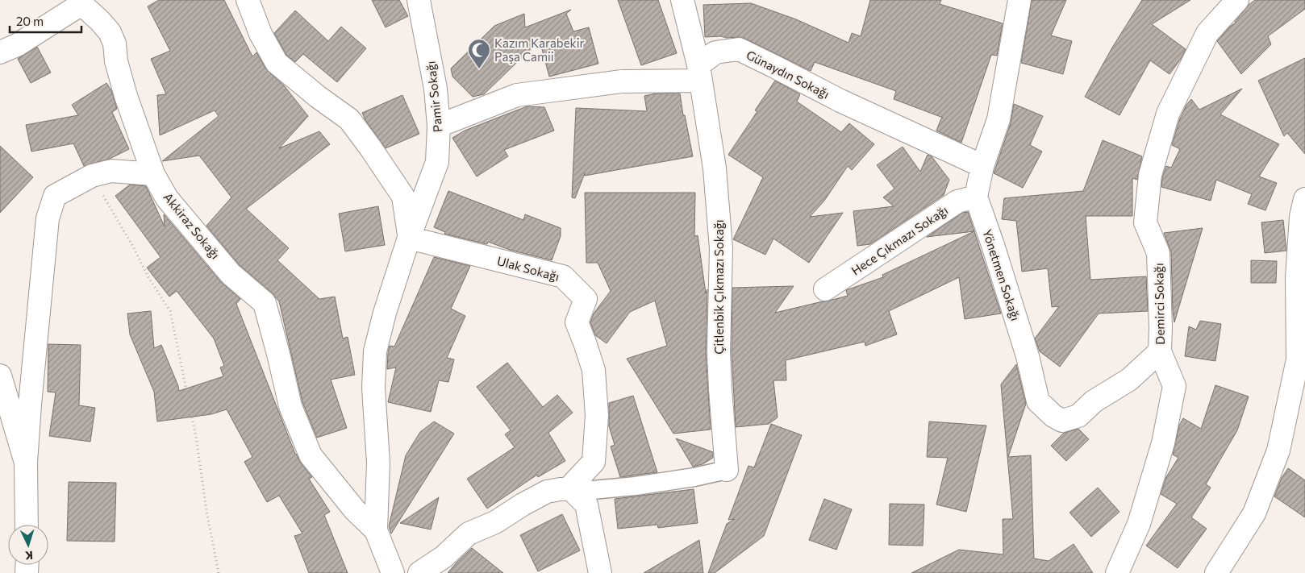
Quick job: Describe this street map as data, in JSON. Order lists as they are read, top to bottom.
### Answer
{
  "streets": {
    "street": [
      "Günaydın Sokağı",
      "Pamir Sokağı",
      "Akkiraz Sokağı",
      "Hece Çıkmazı Sokağı",
      "Ulak Sokağı",
      "Yönetmen Sokağı",
      "Çitlenbik Çıkmazı Sokağı",
      "Demirci Sokağı"
    ]
  },
  "crossings": [
    ["Günaydın Sokağı", "Çitlenbik Çıkmazı Sokağı"],
    ["Pamir Sokağı", "Akkiraz Sokağı"],
    ["Pamir Sokağı", "Ulak Sokağı"],
    ["Hece Çıkmazı Sokağı", "Yönetmen Sokağı"],
    ["Yönetmen Sokağı", "Demirci Sokağı"]
  ],
  "places": {
    "mosque": ["Kazım Karabekir Paşa Camii"]
  },
  "scale_bar": "20 m",
  "north": "bottom"
}
